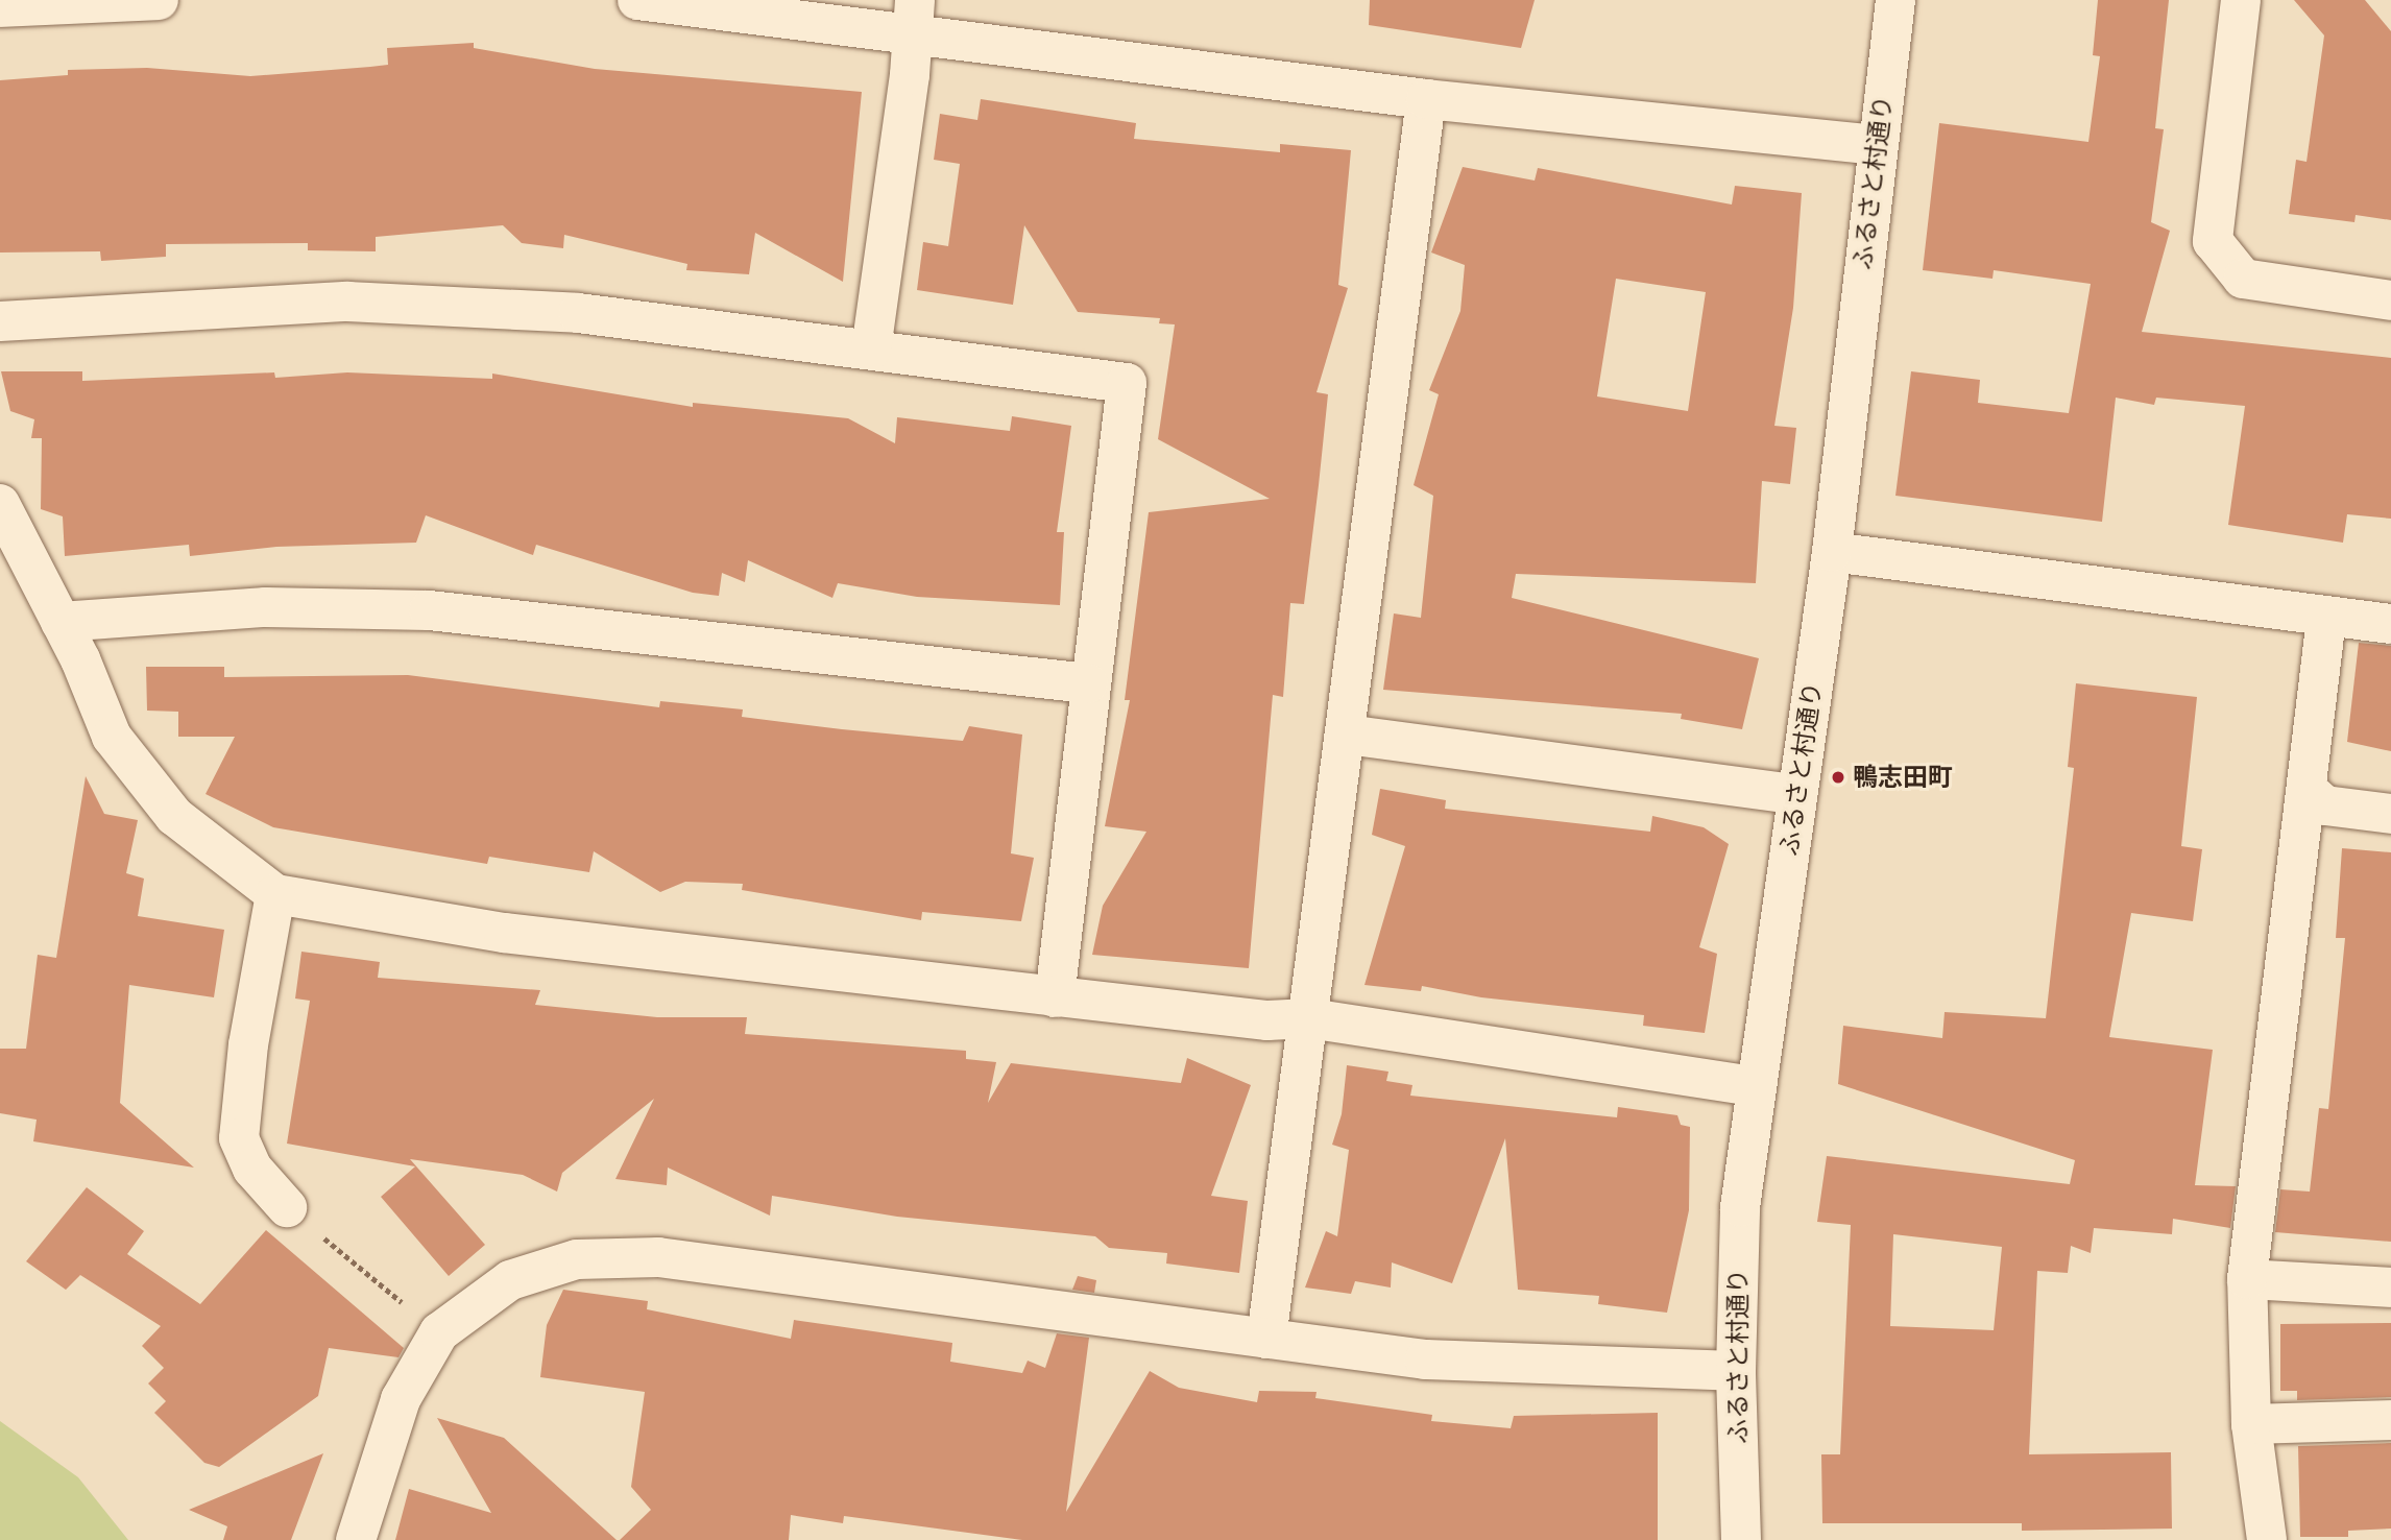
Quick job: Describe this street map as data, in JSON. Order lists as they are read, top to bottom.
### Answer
{
  "streets": {
    "street": ["ふるさと村通り"]
  },
  "places": ["鴨志田町"]
}
